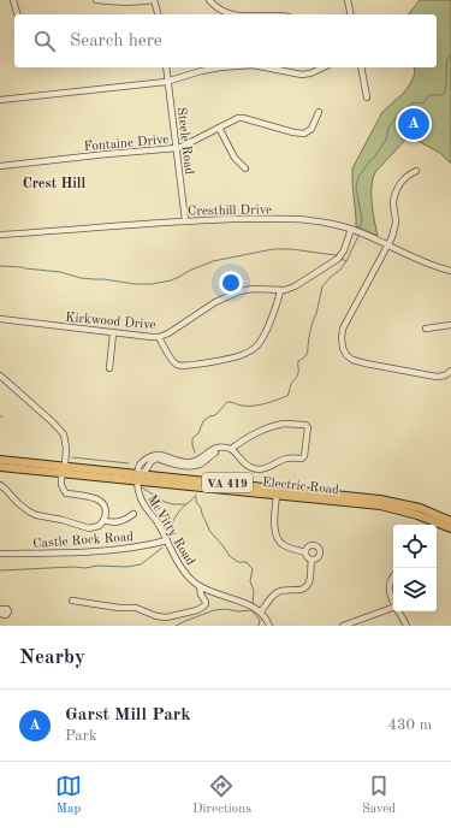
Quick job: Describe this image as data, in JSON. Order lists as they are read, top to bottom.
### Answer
{
  "streets": {
    "main road": ["VA 419", "Electric Road"],
    "street": [
      "Steele Road",
      "Fontaine Drive",
      "Cresthill Drive",
      "Kirkwood Drive",
      "McVitty Road",
      "Castle Rock Road"
    ]
  },
  "crossings": [
    ["Steele Road", "Fontaine Drive"],
    ["Steele Road", "Cresthill Drive"],
    ["Cresthill Drive", "Kirkwood Drive"],
    ["Electric Road", "McVitty Road"],
    ["McVitty Road", "Castle Rock Road"]
  ],
  "districts": ["Crest Hill"],
  "page": {
    "search": "Search here",
    "pins": "A",
    "heading": "Nearby",
    "list": [
      {
        "mark": "A",
        "name": "Garst Mill Park",
        "note": "Park",
        "value": "430 m"
      }
    ],
    "nav": ["Map", "Directions", "Saved"]
  }
}
